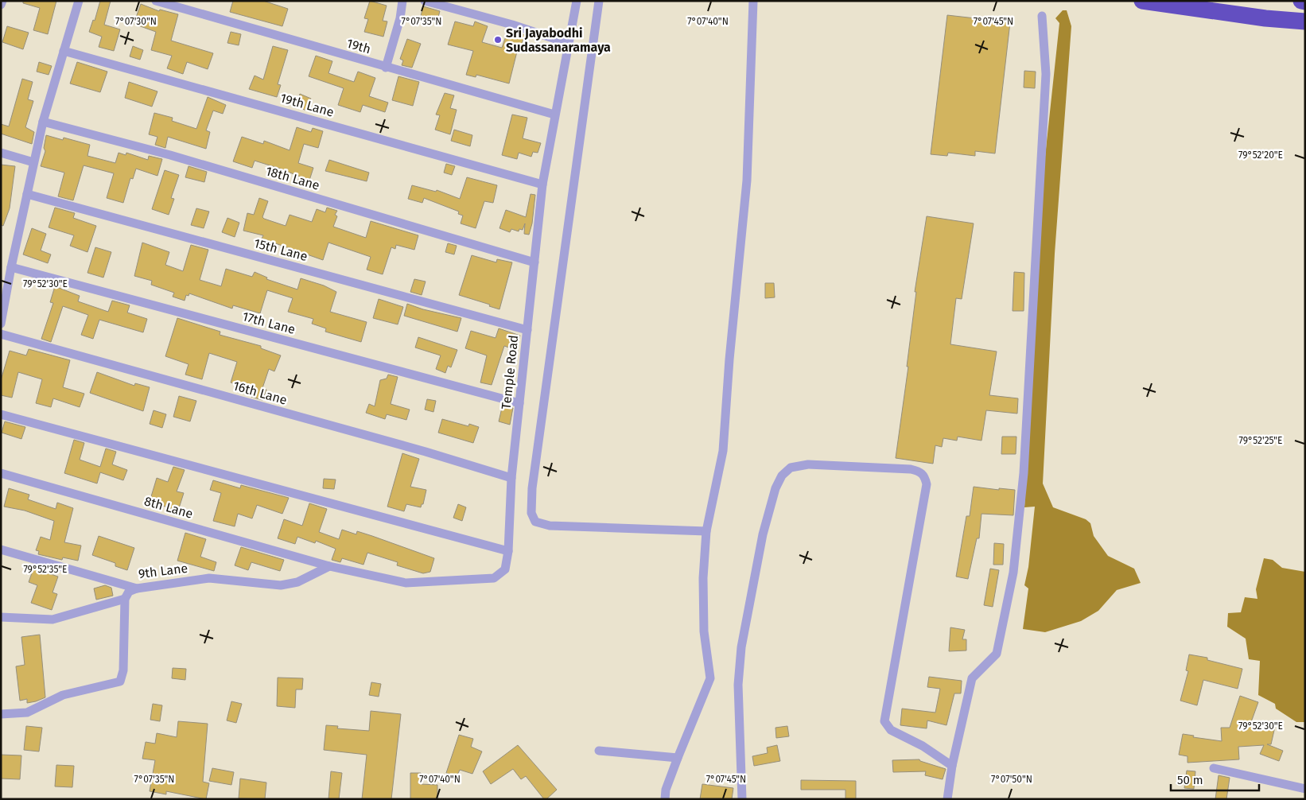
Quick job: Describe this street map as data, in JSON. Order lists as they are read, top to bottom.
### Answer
{
  "streets": {
    "street": [
      "19th",
      "19th Lane",
      "18th Lane",
      "15th Lane",
      "17th Lane",
      "Temple Road",
      "16th Lane",
      "8th Lane",
      "9th Lane"
    ]
  },
  "crossings": [
    ["19th", "Temple Road"],
    ["19th Lane", "Temple Road"],
    ["18th Lane", "Temple Road"],
    ["15th Lane", "Temple Road"],
    ["17th Lane", "Temple Road"],
    ["Temple Road", "16th Lane"],
    ["Temple Road", "8th Lane"],
    ["Temple Road", "9th Lane"],
    ["8th Lane", "9th Lane"]
  ],
  "places": ["Sri Jayabodhi Sudassanaramaya"],
  "scale_bar": "50 m",
  "coordinates": [
    "7°07'30\"N",
    "7°07'35\"N",
    "7°07'40\"N",
    "7°07'45\"N",
    "79°52'20\"E",
    "79°52'30\"E",
    "79°52'25\"E",
    "79°52'35\"E",
    "7°07'50\"N"
  ]
}
